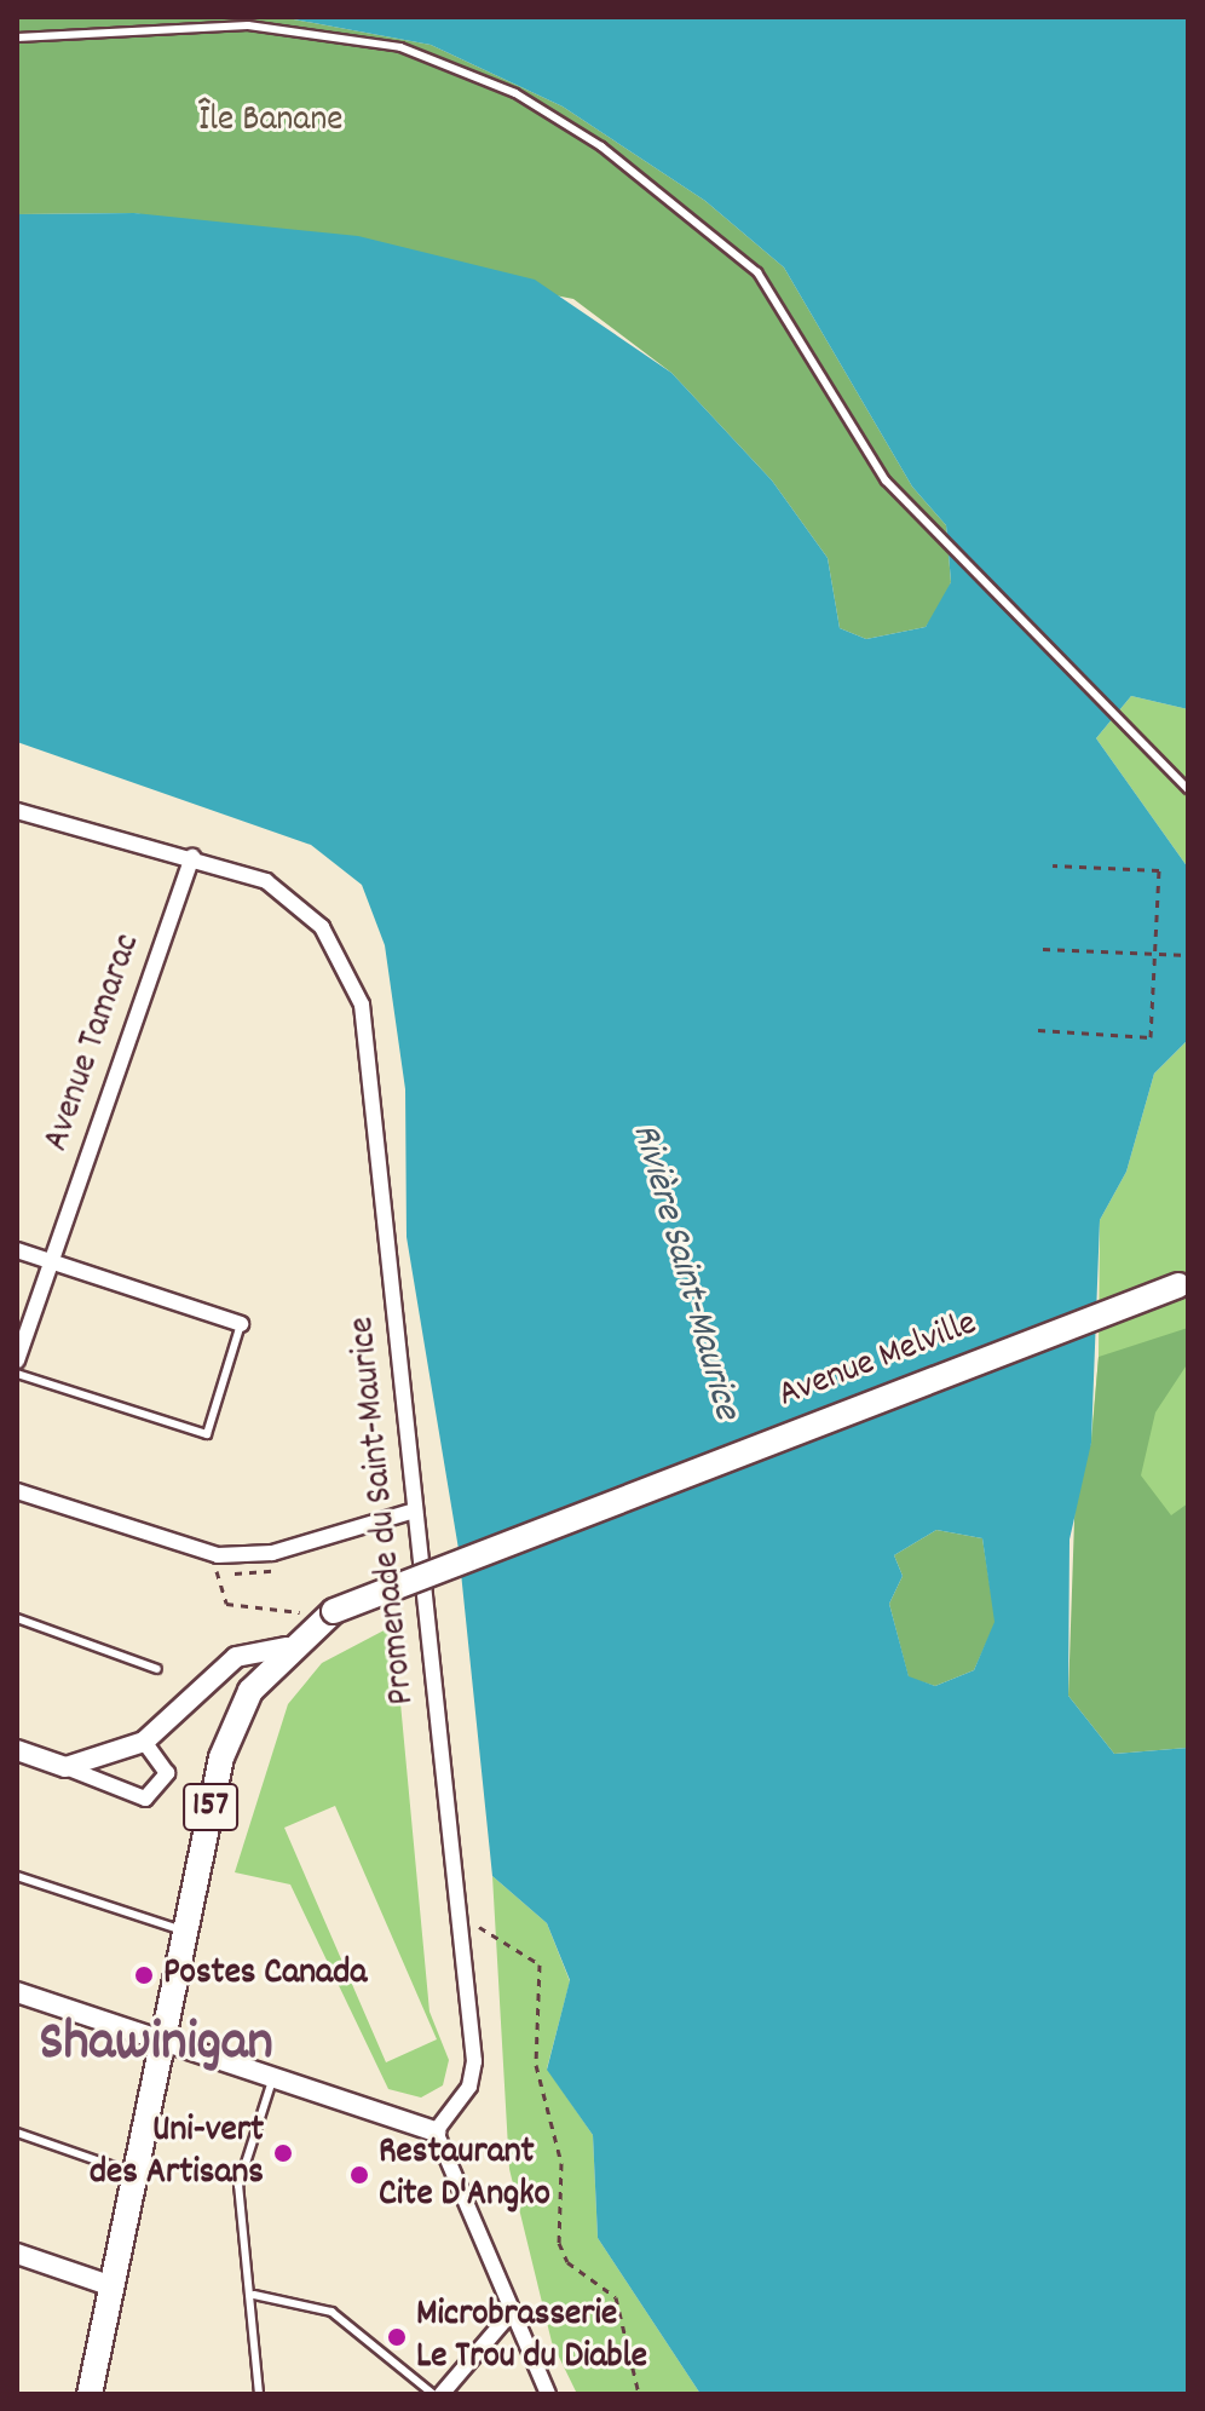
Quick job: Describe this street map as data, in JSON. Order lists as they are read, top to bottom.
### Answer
{
  "streets": {
    "main road": ["Avenue Melville", "157"],
    "street": ["Avenue Tamarac", "Promenade du Saint-Maurice"]
  },
  "crossings": [
    ["Avenue Tamarac", "Promenade du Saint-Maurice"],
    ["Avenue Melville", "157"]
  ],
  "districts": ["Shawinigan"],
  "water": ["Rivière Saint-Maurice"],
  "parks": ["Île Banane"],
  "places": [
    "Postes Canada",
    "Uni-vert des Artisans",
    "Restaurant Cite D'Angko",
    "Microbrasserie Le Trou du Diable"
  ]
}
